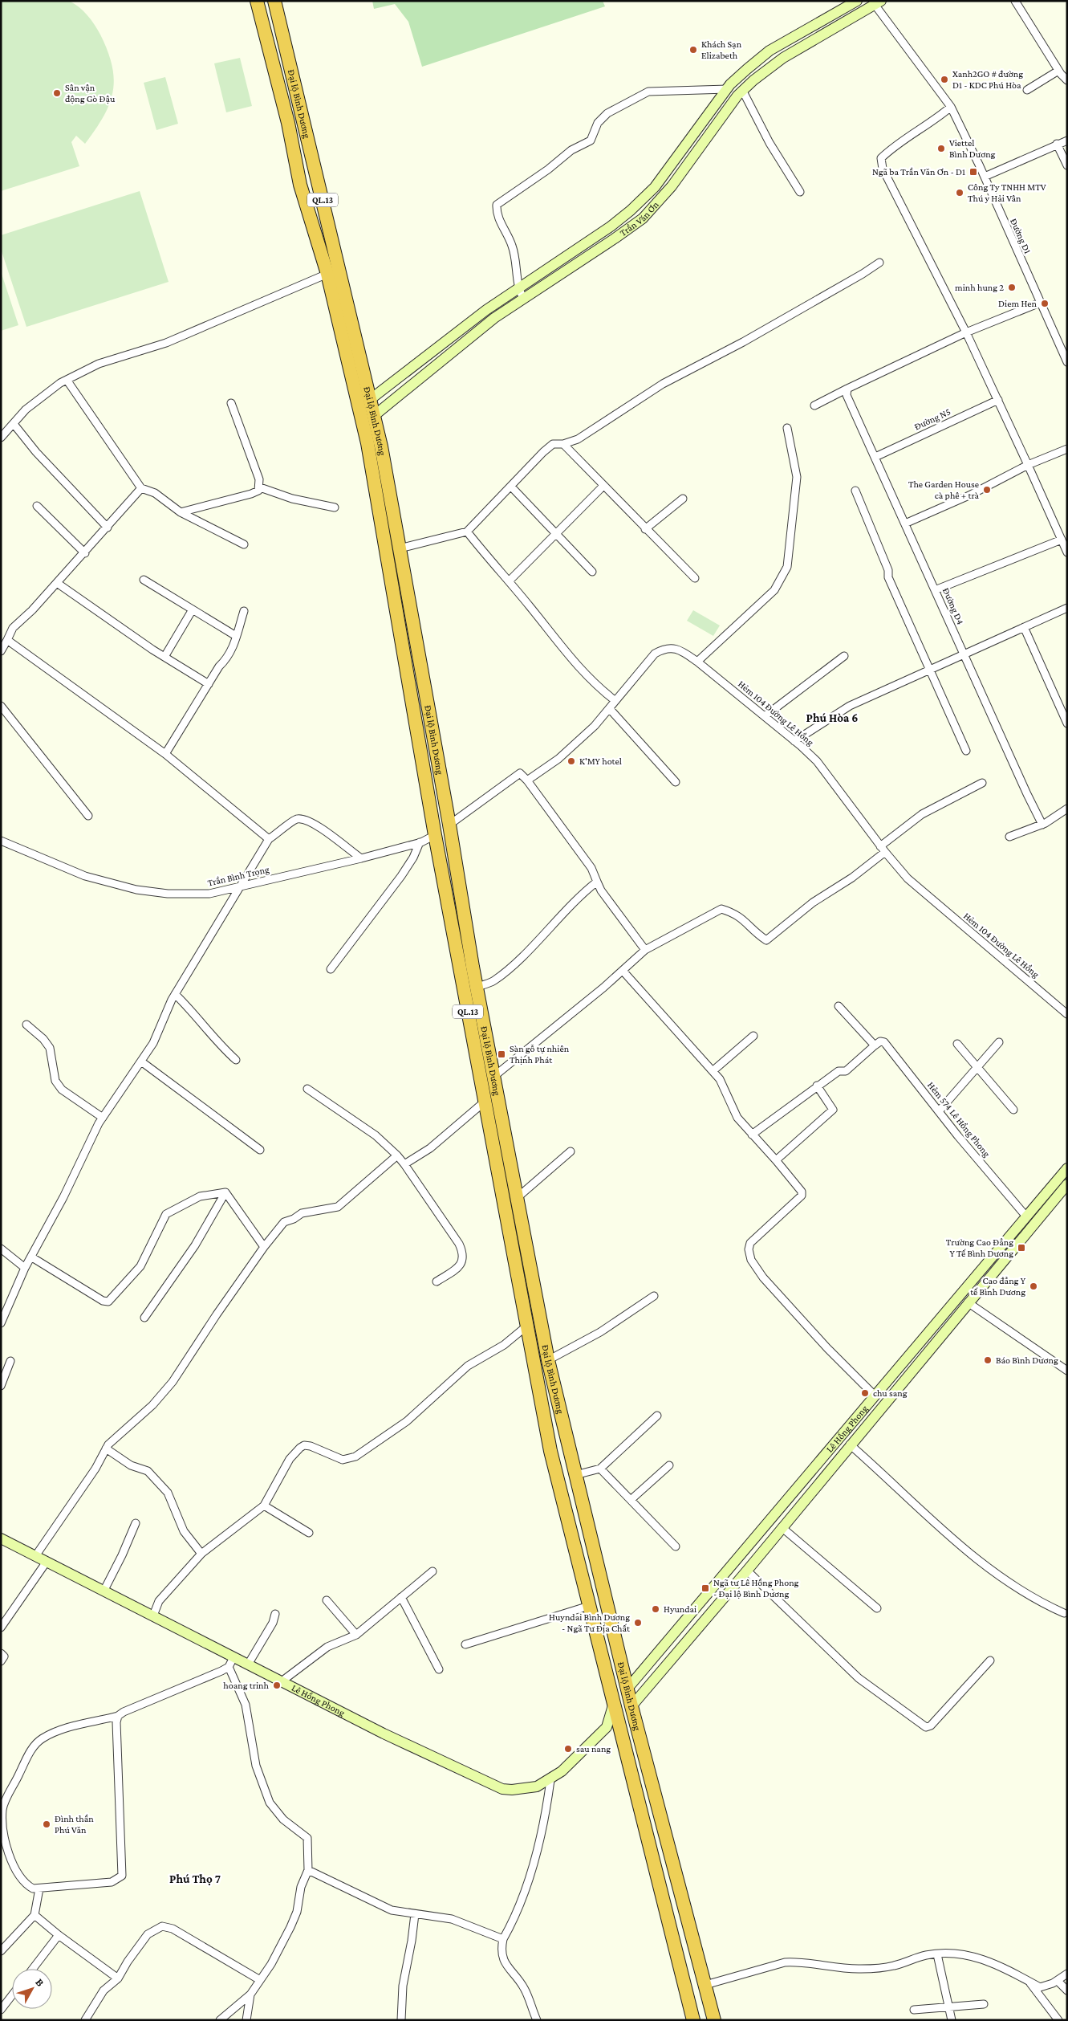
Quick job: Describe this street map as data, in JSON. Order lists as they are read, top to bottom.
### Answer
{
  "streets": {
    "highway": ["Đại lộ Bình Dương", "QL.13"],
    "street": [
      "Trần Văn Ơn",
      "Đường D1",
      "Đường N5",
      "Đường D4",
      "Hẻm 104 Đường Lê Hồng",
      "Trần Bình Trọng",
      "Hẻm 574 Lê Hồng Phong",
      "Lê Hồng Phong"
    ]
  },
  "crossings": [
    ["Đại lộ Bình Dương", "Trần Văn Ơn"],
    ["Đại lộ Bình Dương", "Trần Bình Trọng"],
    ["Đại lộ Bình Dương", "Lê Hồng Phong"],
    ["Trần Văn Ơn", "Đường D1"],
    ["Đường N5", "Đường D4"],
    ["Hẻm 574 Lê Hồng Phong", "Lê Hồng Phong"]
  ],
  "districts": ["Phú Hòa 6", "Phú Thọ 7"],
  "places": {
    "other": [
      "Khách Sạn Elizabeth",
      "Xanh2GO # đường D1 - KDC Phú Hòa",
      "Sân vận động Gò Đậu",
      "Viettel Bình Dương",
      "Công Ty TNHH MTV Thú y Hải Vân",
      "minh hung 2",
      "Diem Hen",
      "The Garden House cà phê + trà",
      "K'MY hotel",
      "Cao đẳng Y tế Bình Dương",
      "Báo Bình Dương",
      "chu sang",
      "Hyundai",
      "Huyndai Bình Dương - Ngã Tư Địa Chất",
      "hoang trinh",
      "sau nang",
      "Đình thần Phú Văn"
    ],
    "transit": [
      "Ngã ba Trần Văn Ơn - D1",
      "Sàn gỗ tự nhiên Thịnh Phát",
      "Trường Cao Đẳng Y Tế Bình Dương",
      "Ngã tư Lê Hồng Phong - Đại lộ Bình Dương"
    ]
  },
  "north": "top right"
}
